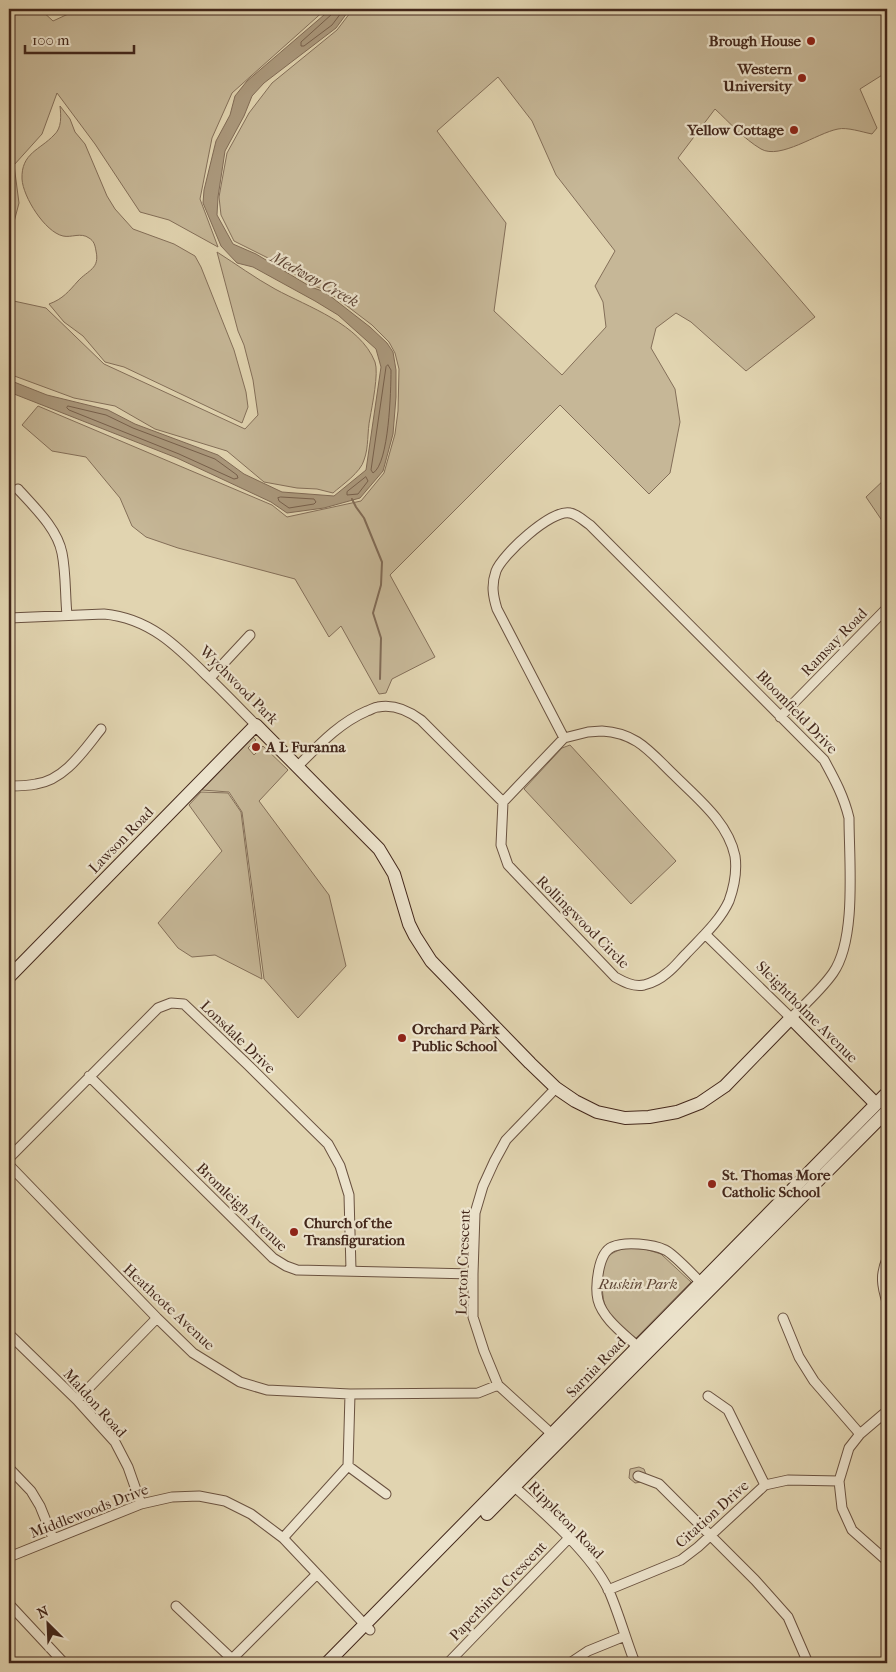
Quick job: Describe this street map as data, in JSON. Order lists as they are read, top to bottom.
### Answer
{
  "streets": {
    "street": [
      "Ramsay Road",
      "Wychwood Park",
      "Bloomfield Drive",
      "Lawson Road",
      "Rollingwood Circle",
      "Sleightholme Avenue",
      "Lonsdale Drive",
      "Bromleigh Avenue",
      "Leyton Crescent",
      "Heathcote Avenue",
      "Sarnia Road",
      "Maldon Road",
      "Middlewoods Drive",
      "Citation Drive",
      "Rippleton Road",
      "Paperbirch Crescent"
    ]
  },
  "crossings": [
    ["Ramsay Road", "Bloomfield Drive"],
    ["Wychwood Park", "Bloomfield Drive"],
    ["Wychwood Park", "Lawson Road"],
    ["Wychwood Park", "Leyton Crescent"],
    ["Bloomfield Drive", "Rollingwood Circle"],
    ["Bloomfield Drive", "Sleightholme Avenue"],
    ["Bloomfield Drive", "Leyton Crescent"],
    ["Rollingwood Circle", "Sleightholme Avenue"],
    ["Sleightholme Avenue", "Sarnia Road"],
    ["Lonsdale Drive", "Bromleigh Avenue"],
    ["Bromleigh Avenue", "Leyton Crescent"],
    ["Leyton Crescent", "Heathcote Avenue"],
    ["Leyton Crescent", "Sarnia Road"],
    ["Sarnia Road", "Middlewoods Drive"],
    ["Sarnia Road", "Rippleton Road"],
    ["Maldon Road", "Middlewoods Drive"],
    ["Citation Drive", "Rippleton Road"],
    ["Rippleton Road", "Paperbirch Crescent"]
  ],
  "water": ["Medway Creek"],
  "parks": ["Ruskin Park"],
  "places": [
    "Brough House",
    "Western University",
    "Yellow Cottage",
    "A L Furanna",
    "Orchard Park Public School",
    "St. Thomas More Catholic School",
    "Church of the Transfiguration"
  ],
  "scale_bar": "100 m",
  "north": "top left"
}
